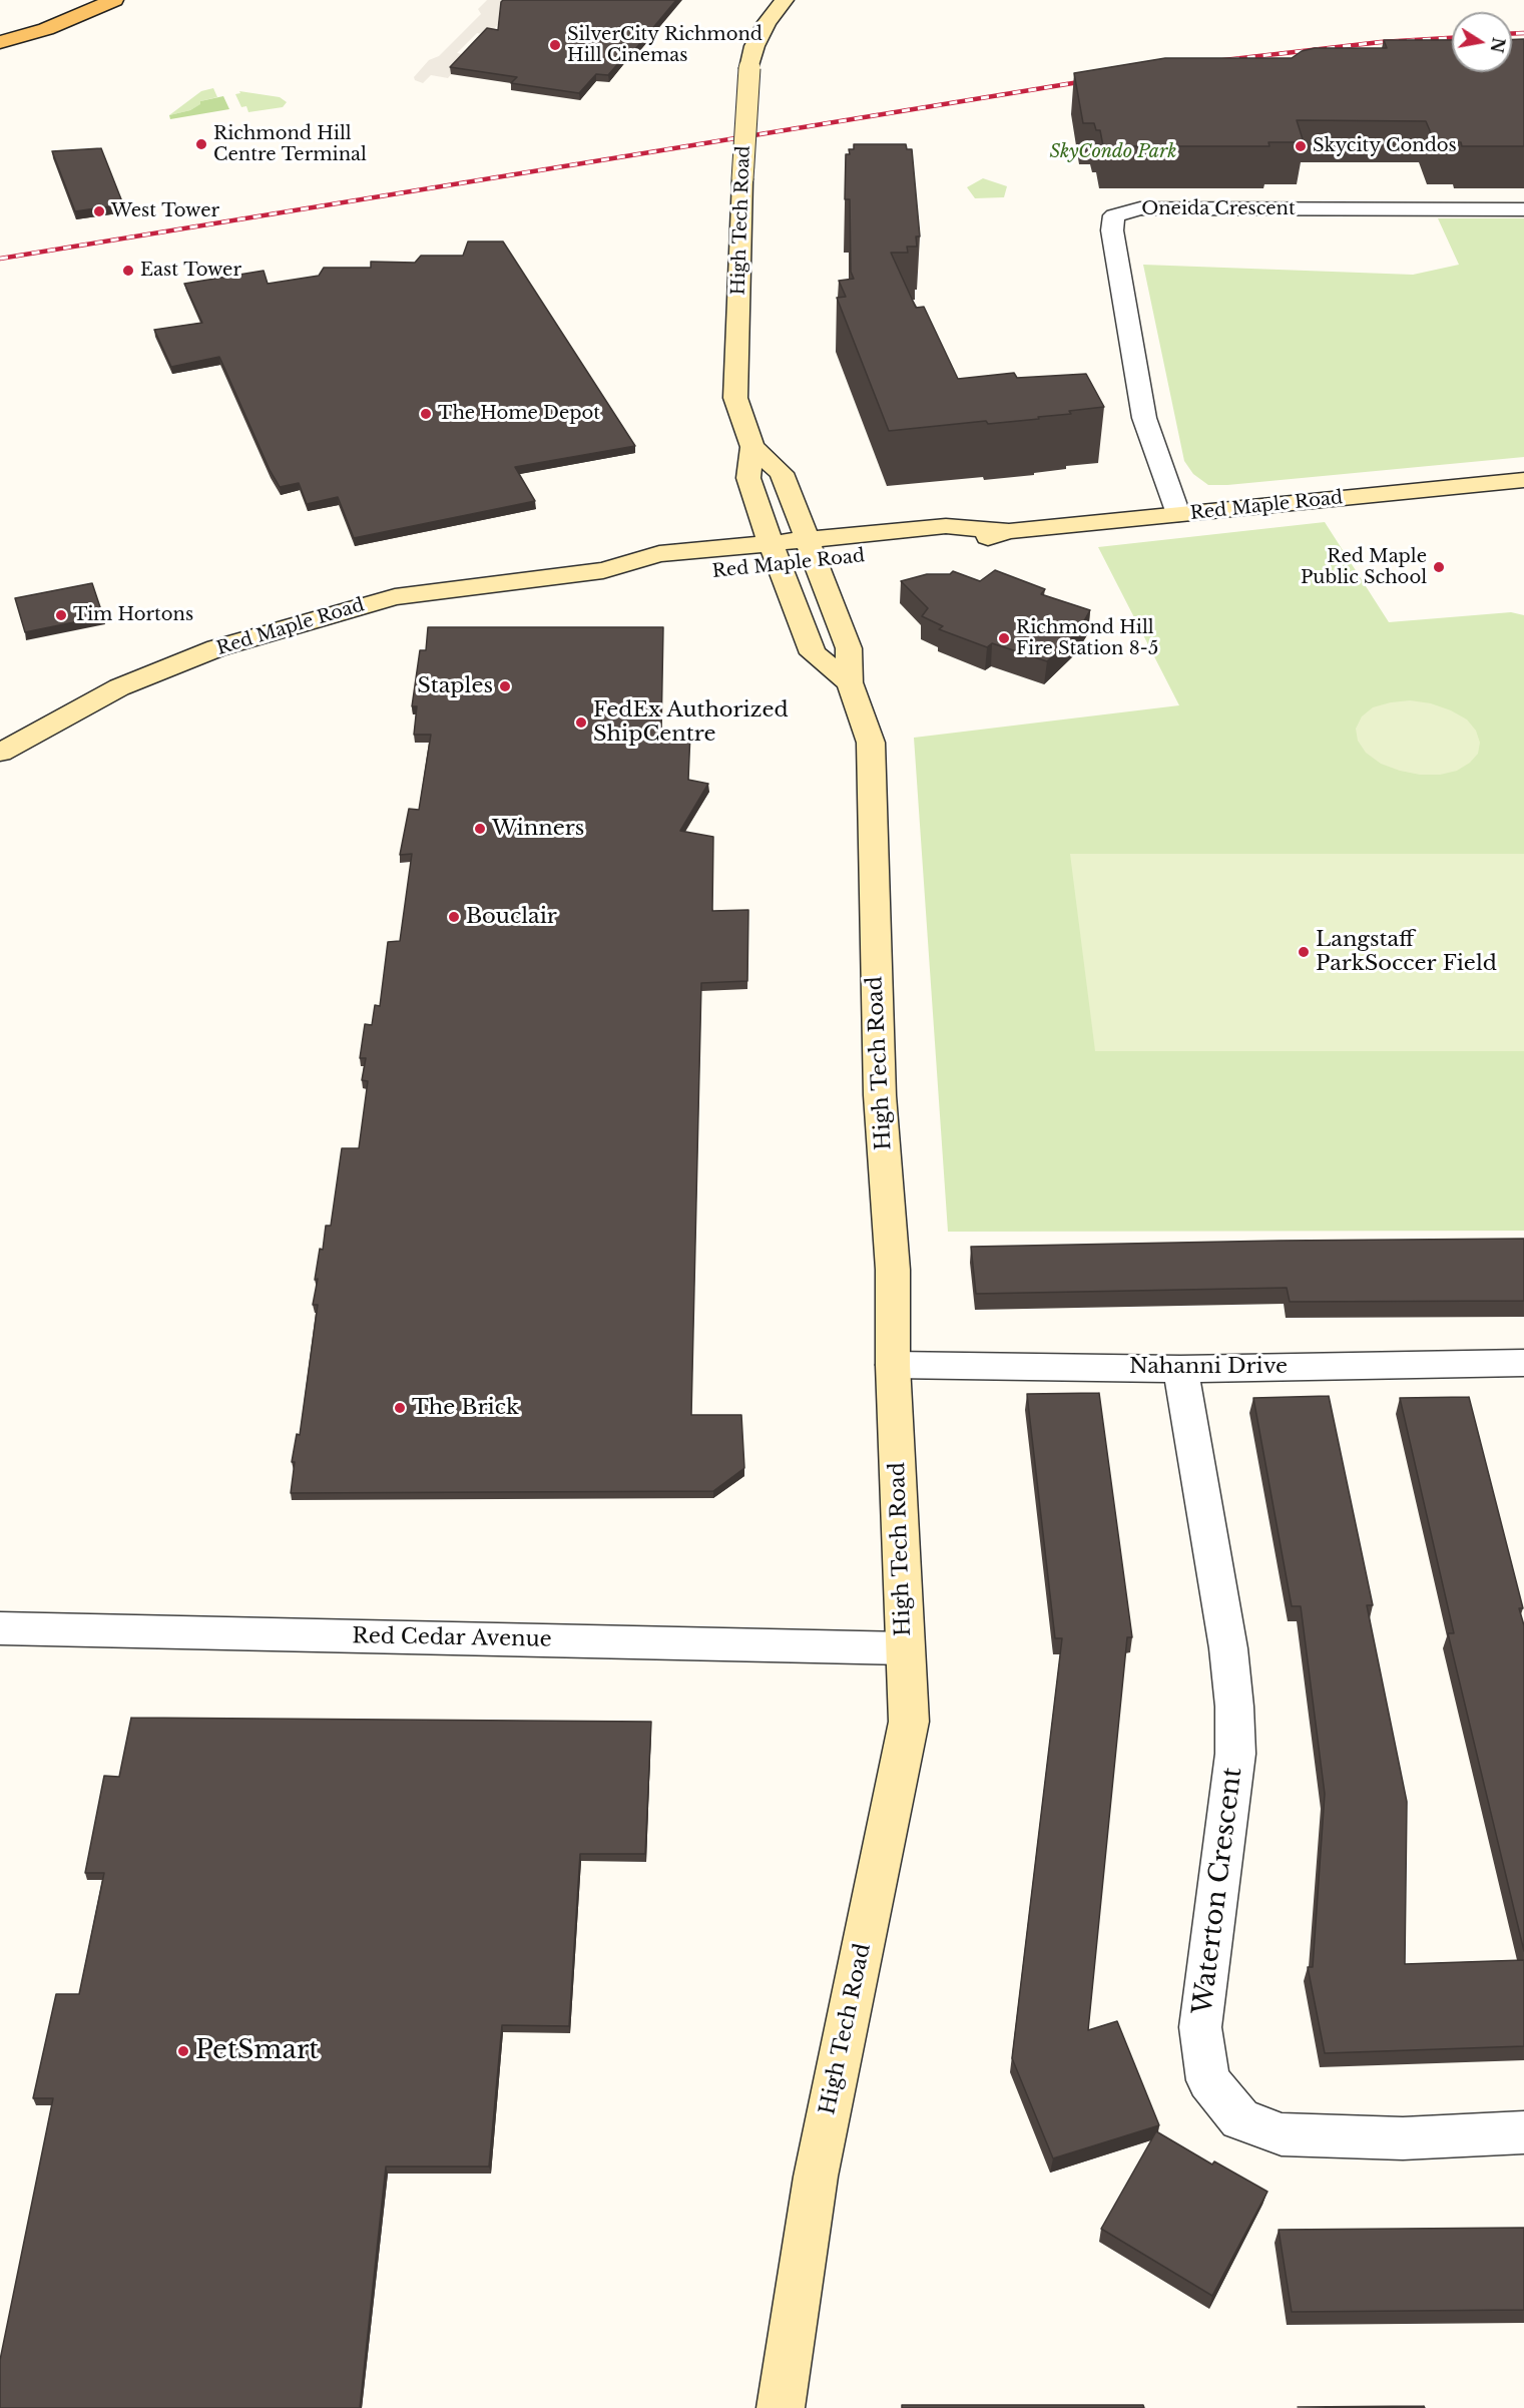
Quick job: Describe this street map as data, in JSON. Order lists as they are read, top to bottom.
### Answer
{
  "streets": {
    "street": [
      "Oneida Crescent",
      "High Tech Road",
      "Red Maple Road",
      "Nahanni Drive",
      "Red Cedar Avenue",
      "Waterton Crescent"
    ]
  },
  "crossings": [
    ["Oneida Crescent", "Red Maple Road"],
    ["High Tech Road", "Red Maple Road"],
    ["High Tech Road", "Nahanni Drive"],
    ["High Tech Road", "Red Cedar Avenue"],
    ["Nahanni Drive", "Waterton Crescent"]
  ],
  "parks": ["SkyCondo Park"],
  "places": [
    "SilverCity Richmond Hill Cinemas",
    "Richmond Hill Centre Terminal",
    "Skycity Condos",
    "West Tower",
    "East Tower",
    "The Home Depot",
    "Red Maple Public School",
    "Tim Hortons",
    "Richmond Hill Fire Station 8-5",
    "Staples",
    "FedEx Authorized ShipCentre",
    "Winners",
    "Bouclair",
    "Langstaff ParkSoccer Field",
    "The Brick",
    "PetSmart"
  ],
  "north": "right"
}
